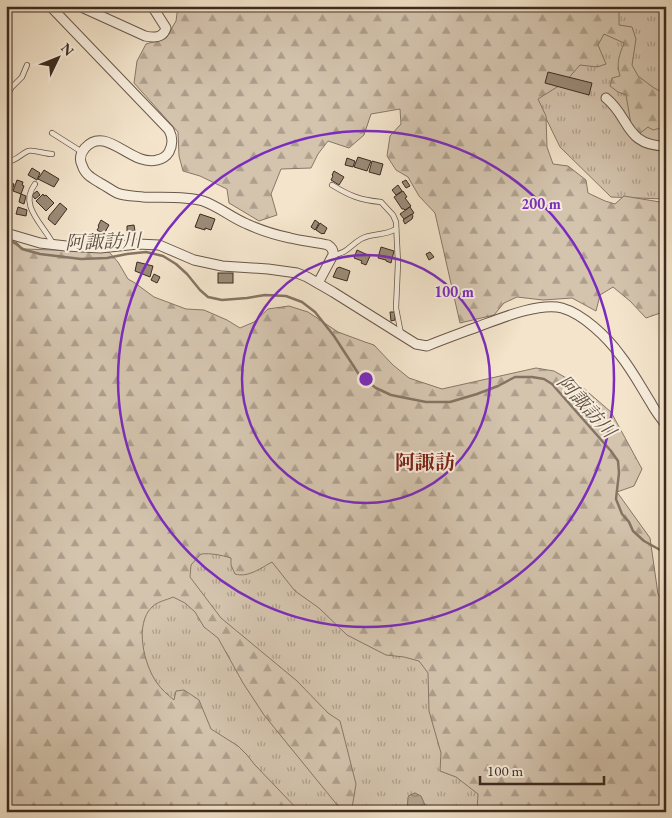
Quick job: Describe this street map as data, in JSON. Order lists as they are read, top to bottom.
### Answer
{
  "districts": ["阿諏訪"],
  "water": ["阿諏訪川"],
  "scale_bar": "100 m",
  "north": "top right",
  "rings": ["200 m", "100 m"]
}
